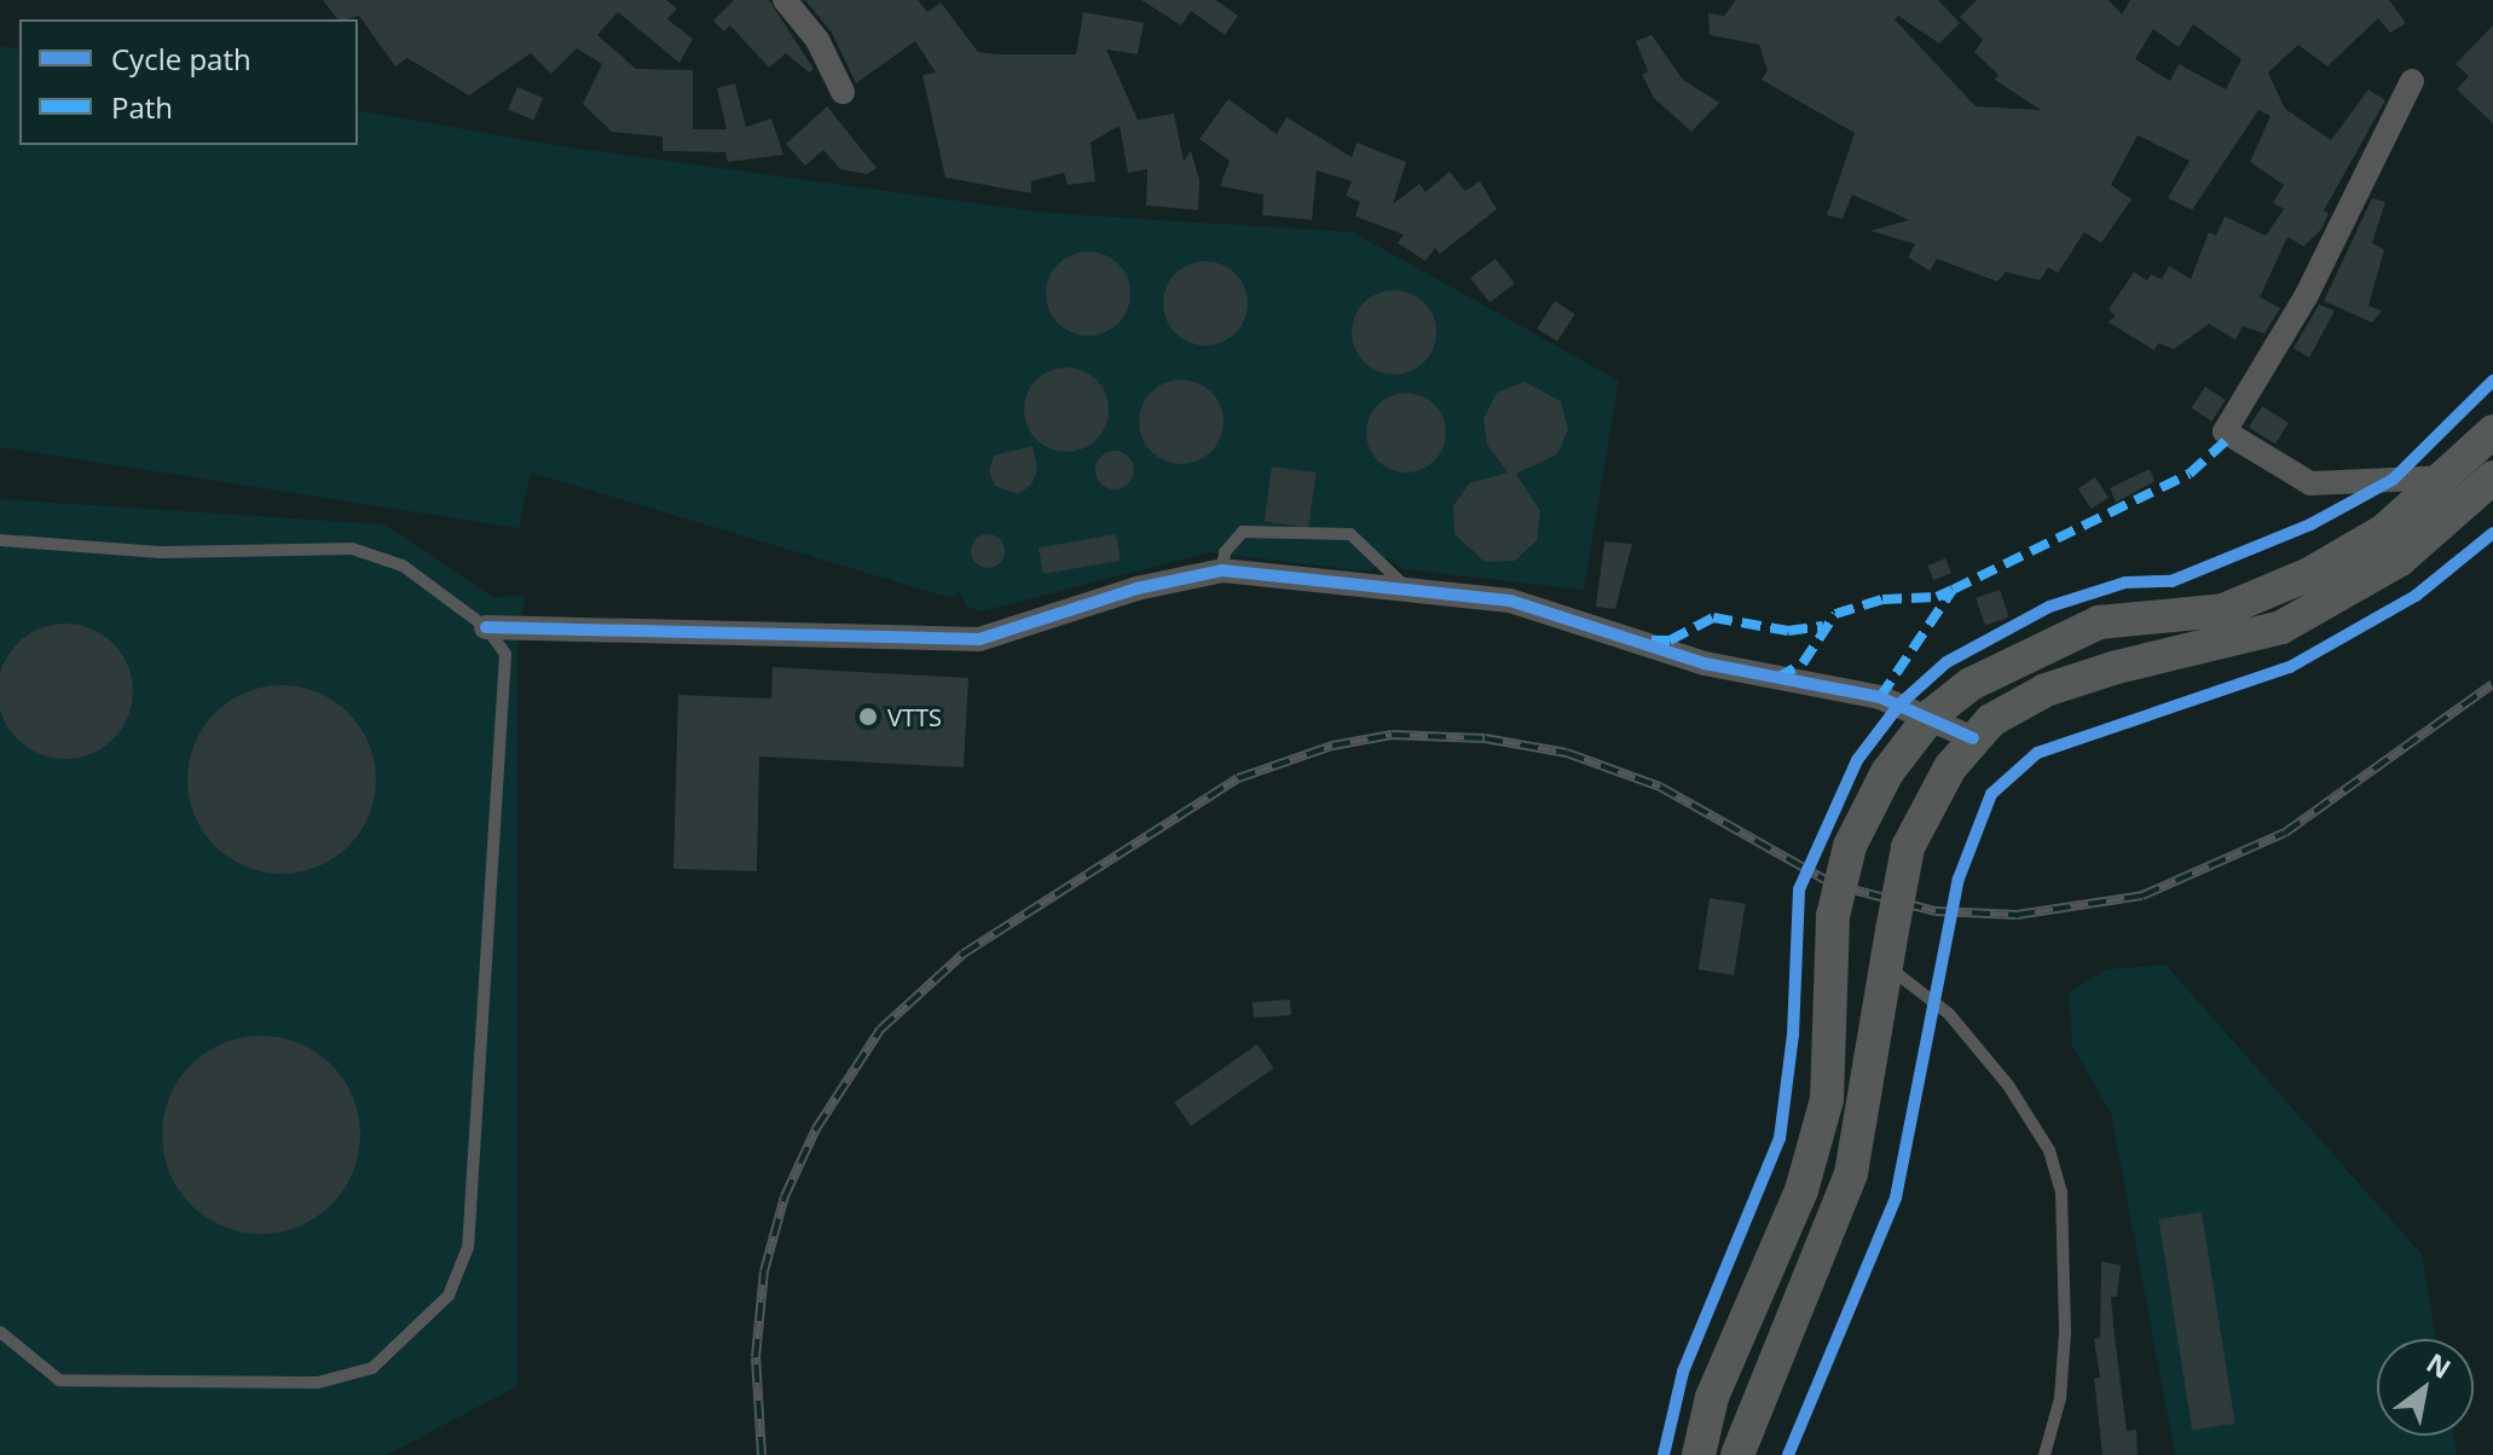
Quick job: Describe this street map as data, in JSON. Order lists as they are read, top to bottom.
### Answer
{
  "places": ["VTTS"],
  "legend": ["Cycle path", "Path"],
  "north": "top right"
}
